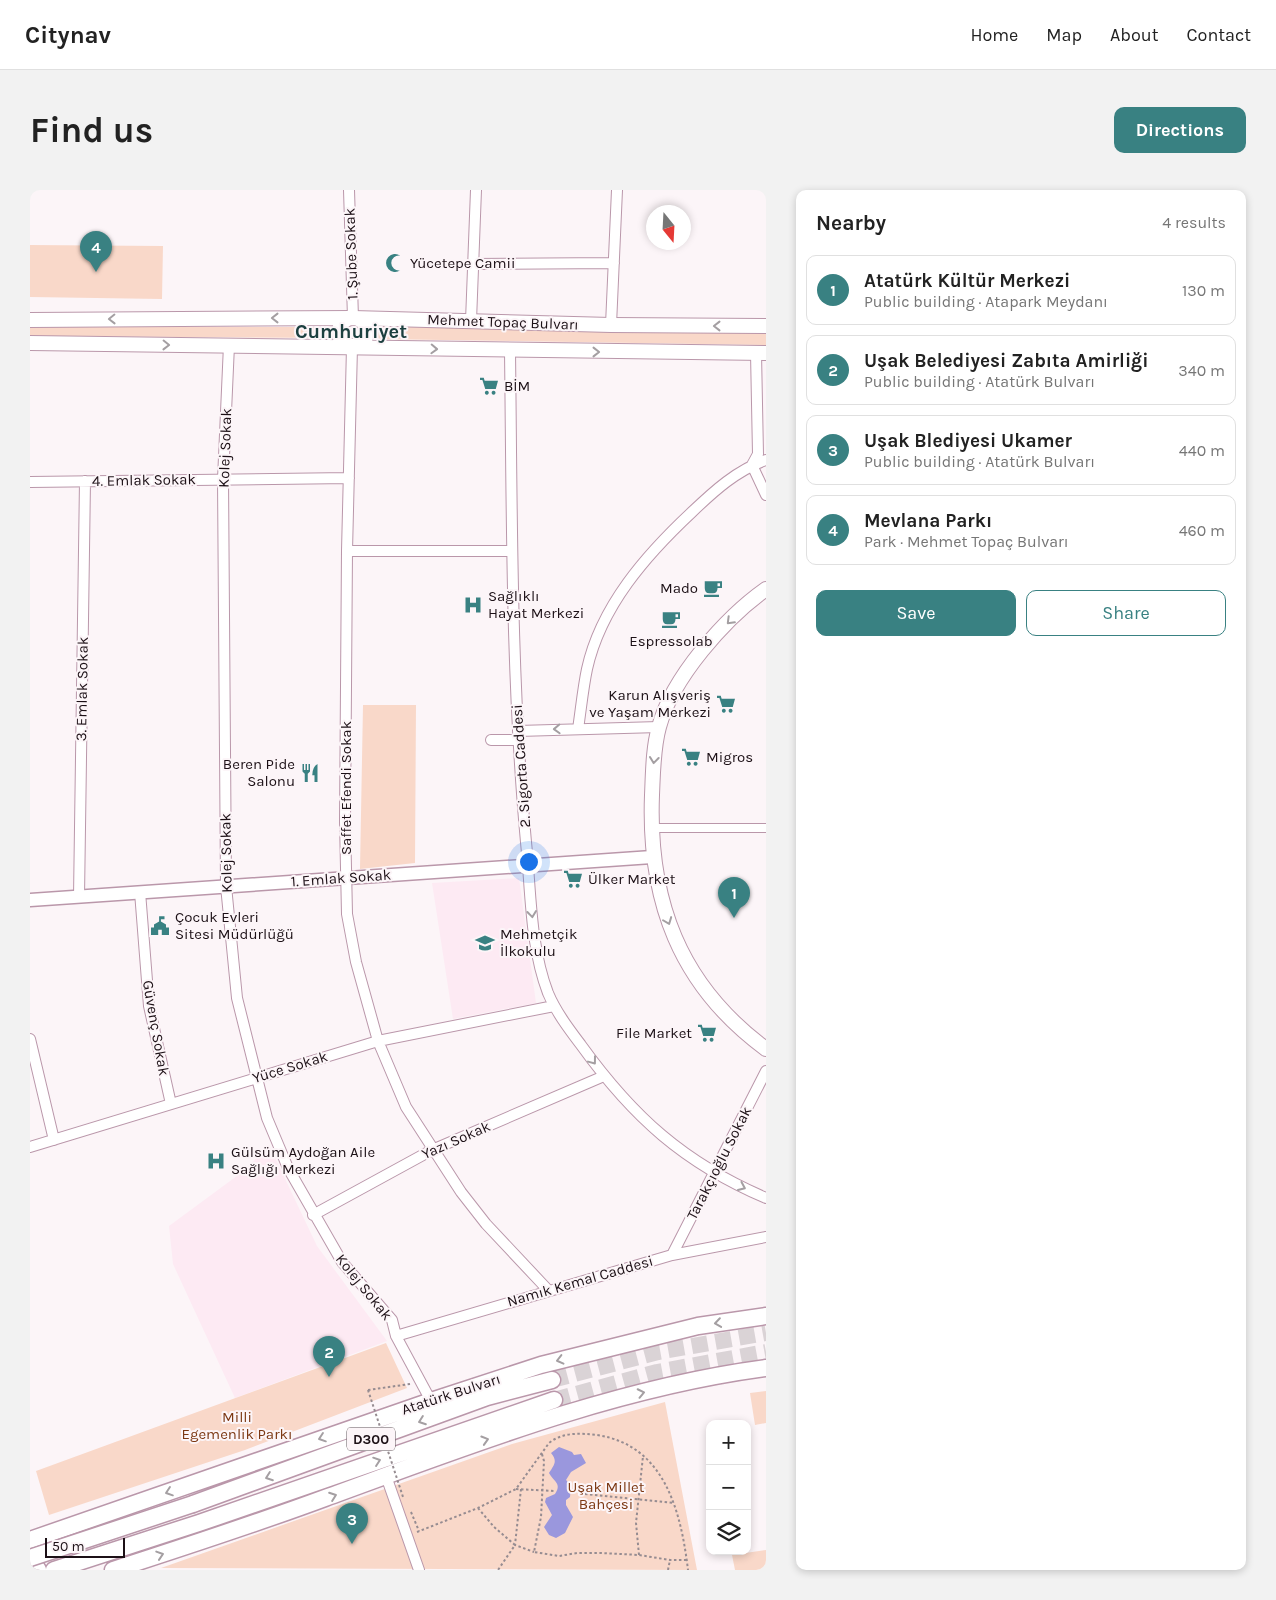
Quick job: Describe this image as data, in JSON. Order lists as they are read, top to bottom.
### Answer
{
  "streets": {
    "highway": ["Atatürk Bulvarı", "D300"],
    "main road": ["Mehmet Topaç Bulvarı"],
    "street": [
      "1. Şube Sokak",
      "Kolej Sokak",
      "4. Emlak Sokak",
      "3. Emlak Sokak",
      "2. Sigorta Caddesi",
      "Saffet Efendi Sokak",
      "1. Emlak Sokak",
      "Güvenç Sokak",
      "Yüce Sokak",
      "Yazı Sokak",
      "Tarakçıoğlu Sokak",
      "Namık Kemal Caddesi"
    ]
  },
  "crossings": [
    ["1. Şube Sokak", "Mehmet Topaç Bulvarı"],
    ["1. Şube Sokak", "Saffet Efendi Sokak"],
    ["Mehmet Topaç Bulvarı", "Kolej Sokak"],
    ["Mehmet Topaç Bulvarı", "2. Sigorta Caddesi"],
    ["Mehmet Topaç Bulvarı", "Saffet Efendi Sokak"],
    ["Kolej Sokak", "4. Emlak Sokak"],
    ["Kolej Sokak", "1. Emlak Sokak"],
    ["Kolej Sokak", "Yüce Sokak"],
    ["Kolej Sokak", "Yazı Sokak"],
    ["Kolej Sokak", "Namık Kemal Caddesi"],
    ["Kolej Sokak", "Atatürk Bulvarı"],
    ["4. Emlak Sokak", "3. Emlak Sokak"],
    ["4. Emlak Sokak", "Saffet Efendi Sokak"],
    ["3. Emlak Sokak", "1. Emlak Sokak"],
    ["2. Sigorta Caddesi", "1. Emlak Sokak"],
    ["2. Sigorta Caddesi", "Yüce Sokak"],
    ["2. Sigorta Caddesi", "Yazı Sokak"],
    ["2. Sigorta Caddesi", "Tarakçıoğlu Sokak"],
    ["Saffet Efendi Sokak", "1. Emlak Sokak"],
    ["Saffet Efendi Sokak", "Yüce Sokak"],
    ["Saffet Efendi Sokak", "Yazı Sokak"],
    ["Saffet Efendi Sokak", "Namık Kemal Caddesi"],
    ["1. Emlak Sokak", "Güvenç Sokak"],
    ["Güvenç Sokak", "Yüce Sokak"],
    ["Tarakçıoğlu Sokak", "Namık Kemal Caddesi"]
  ],
  "districts": ["Cumhuriyet"],
  "parks": ["Milli Egemenlik Parkı", "Uşak Millet Bahçesi"],
  "places": {
    "mosque": ["Yücetepe Camii"],
    "supermarket": [
      "BİM",
      "Karun Alışveriş ve Yaşam Merkezi",
      "Migros",
      "Ülker Market",
      "File Market"
    ],
    "cafe": ["Mado", "Espressolab"],
    "hospital": ["Sağlıklı Hayat Merkezi", "Gülsüm Aydoğan Aile Sağlığı Merkezi"],
    "restaurant": ["Beren Pide Salonu"],
    "public building": ["Çocuk Evleri Sitesi Müdürlüğü"],
    "school or university": ["Mehmetçik İlkokulu"]
  },
  "scale_bar": "50 m",
  "north": "bottom",
  "page": {
    "header": "Citynav",
    "nav": [
      "Home",
      "Map",
      "About",
      "Contact"
    ],
    "buttons": [
      "Directions",
      ["Save", "Share"]
    ],
    "title": "Find us",
    "heading": ["Nearby", "4 results"],
    "pins": [
      "4",
      "1",
      "2",
      "3"
    ],
    "list": [
      {
        "mark": "1",
        "name": "Atatürk Kültür Merkezi",
        "note": "Public building · Atapark Meydanı",
        "value": "130 m"
      },
      {
        "mark": "2",
        "name": "Uşak Belediyesi Zabıta Amirliği",
        "note": "Public building · Atatürk Bulvarı",
        "value": "340 m"
      },
      {
        "mark": "3",
        "name": "Uşak Blediyesi Ukamer",
        "note": "Public building · Atatürk Bulvarı",
        "value": "440 m"
      },
      {
        "mark": "4",
        "name": "Mevlana Parkı",
        "note": "Park · Mehmet Topaç Bulvarı",
        "value": "460 m"
      }
    ],
    "map_buttons": ["+", "−"],
    "scale": "50 m"
  }
}
